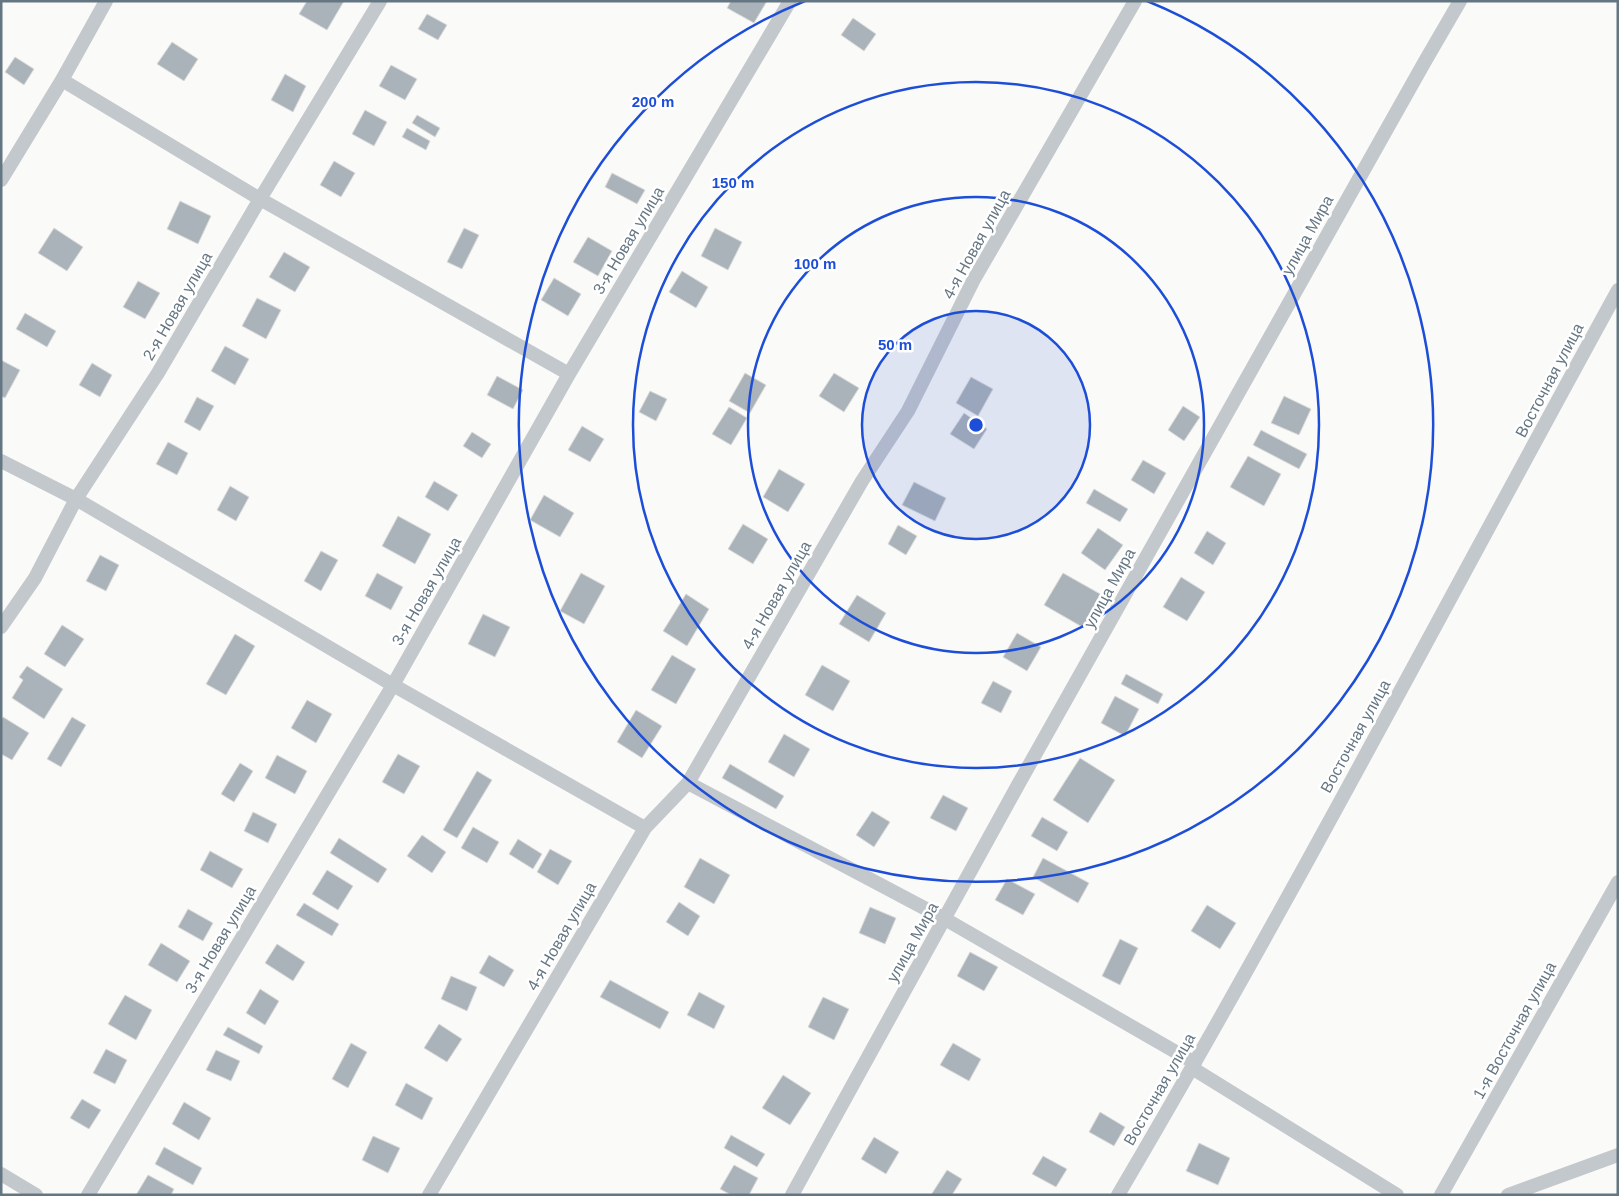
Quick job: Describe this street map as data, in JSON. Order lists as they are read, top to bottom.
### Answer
{
  "streets": {
    "street": [
      "улица Мира",
      "3-я Новая улица",
      "4-я Новая улица",
      "2-я Новая улица",
      "Восточная улица",
      "1-я Восточная улица"
    ]
  },
  "rings": [
    "200 m",
    "150 m",
    "100 m",
    "50 m"
  ]
}
